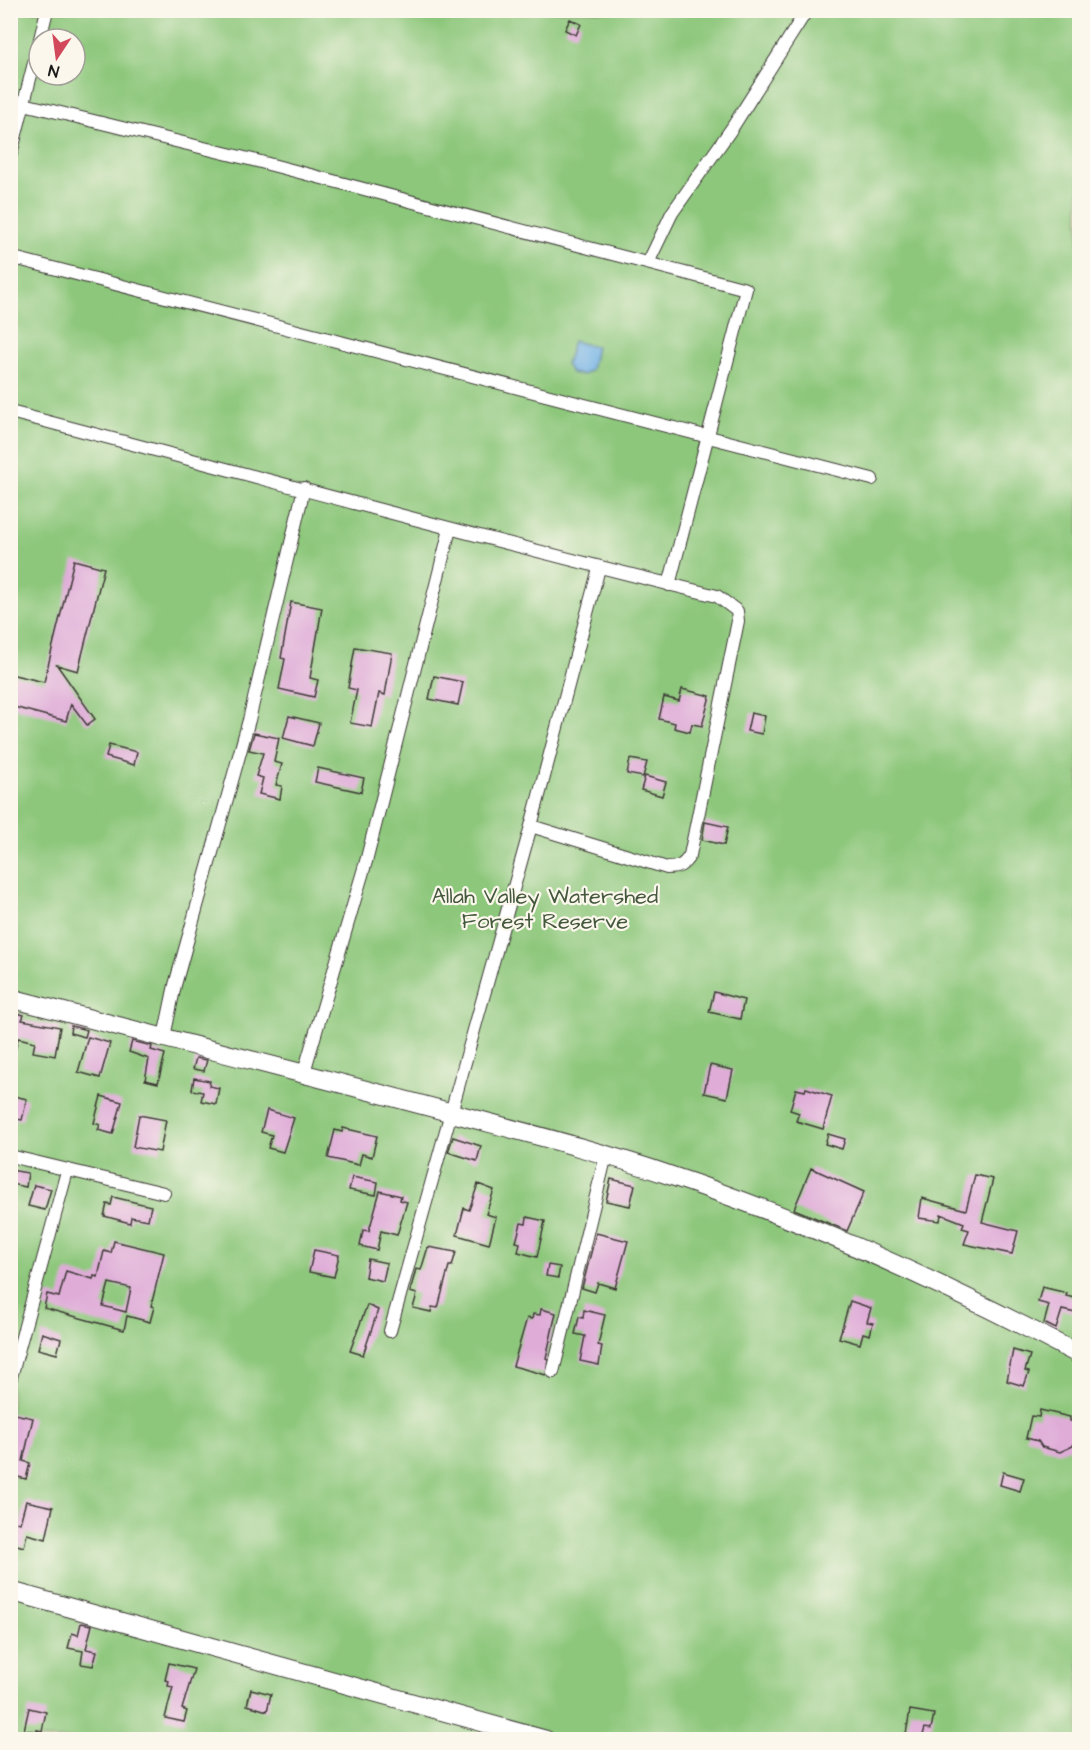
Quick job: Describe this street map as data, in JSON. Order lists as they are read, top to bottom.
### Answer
{
  "parks": ["Allah Valley Watershed Forest Reserve"],
  "north": "bottom"
}
